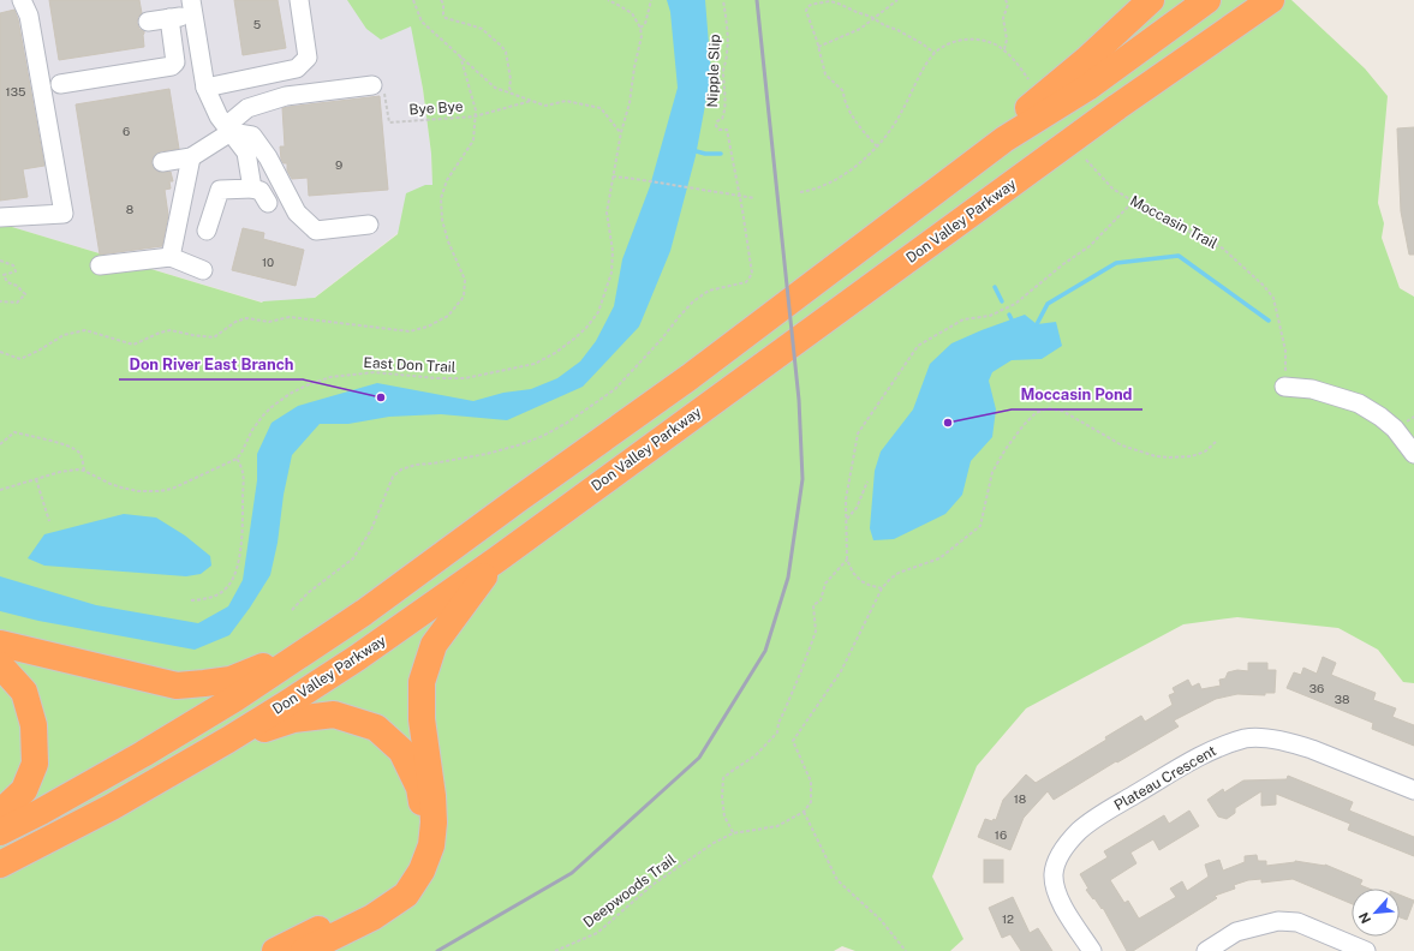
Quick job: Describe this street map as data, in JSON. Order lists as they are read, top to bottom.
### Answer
{
  "streets": {
    "highway": ["Don Valley Parkway"],
    "street": ["Plateau Crescent"],
    "path": [
      "Nipple Slip",
      "Bye Bye",
      "Moccasin Trail",
      "East Don Trail",
      "Deepwoods Trail"
    ]
  },
  "places": ["Don River East Branch", "Moccasin Pond"],
  "house_numbers": [
    "5",
    "135",
    "6",
    "9",
    "8",
    "10",
    "36",
    "38",
    "18",
    "16",
    "12"
  ],
  "north": "bottom left"
}
